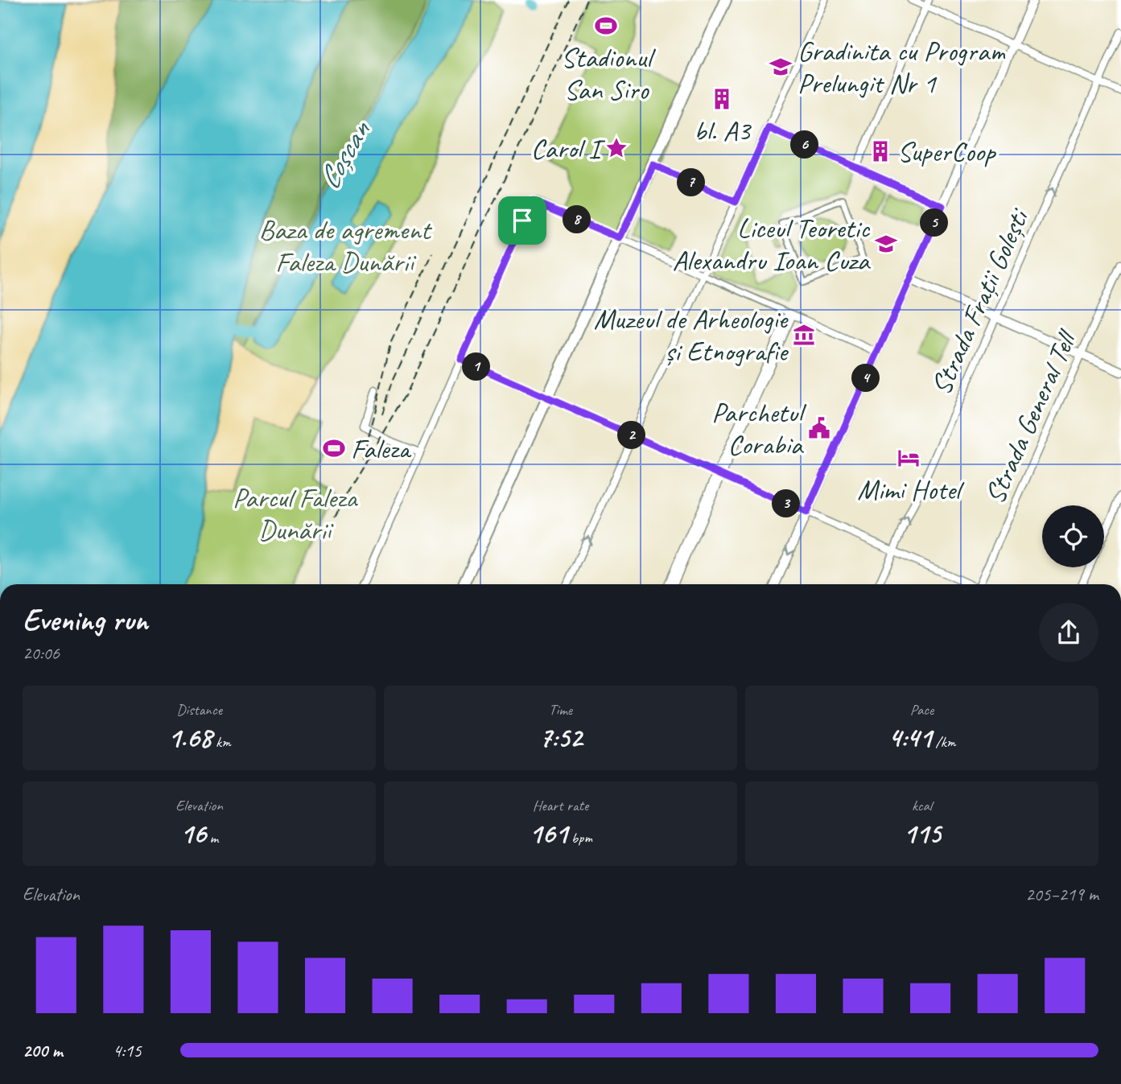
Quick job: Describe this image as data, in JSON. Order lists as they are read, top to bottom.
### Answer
{
  "streets": {
    "street": ["Strada Frații Golești", "Strada General Tell"]
  },
  "one_way": ["Strada Frații Golești"],
  "water": ["Coșcan"],
  "parks": ["Baza de agrement Faleza Dunării", "Parcul Faleza Dunării"],
  "places": {
    "sports": ["Stadionul San Siro", "Faleza"],
    "school or university": ["Gradinita cu Program Prelungit Nr 1", "Liceul Teoretic Alexandru Ioan Cuza"],
    "building": ["bl. A3", "SuperCoop"],
    "place": ["Carol I"],
    "museum": ["Muzeul de Arheologie și Etnografie"],
    "public building": ["Parchetul Corabia"],
    "hotel": ["Mimi Hotel"]
  },
  "page": {
    "pins": [
      "6",
      "7",
      "8",
      "5",
      "1",
      "4",
      "2",
      "3"
    ],
    "heading": ["Evening run", "20:06"],
    "stats": [
      ["Distance", "1.68 km"],
      ["Time", "7:52"],
      ["Pace", "4:41 /km"],
      ["Elevation", "16 m"],
      ["Heart rate", "161 bpm"],
      ["kcal", "115"]
    ],
    "chart": ["Elevation", "205–219 m"],
    "list": [
      {
        "name": "200 m",
        "note": "4:15"
      }
    ]
  }
}
